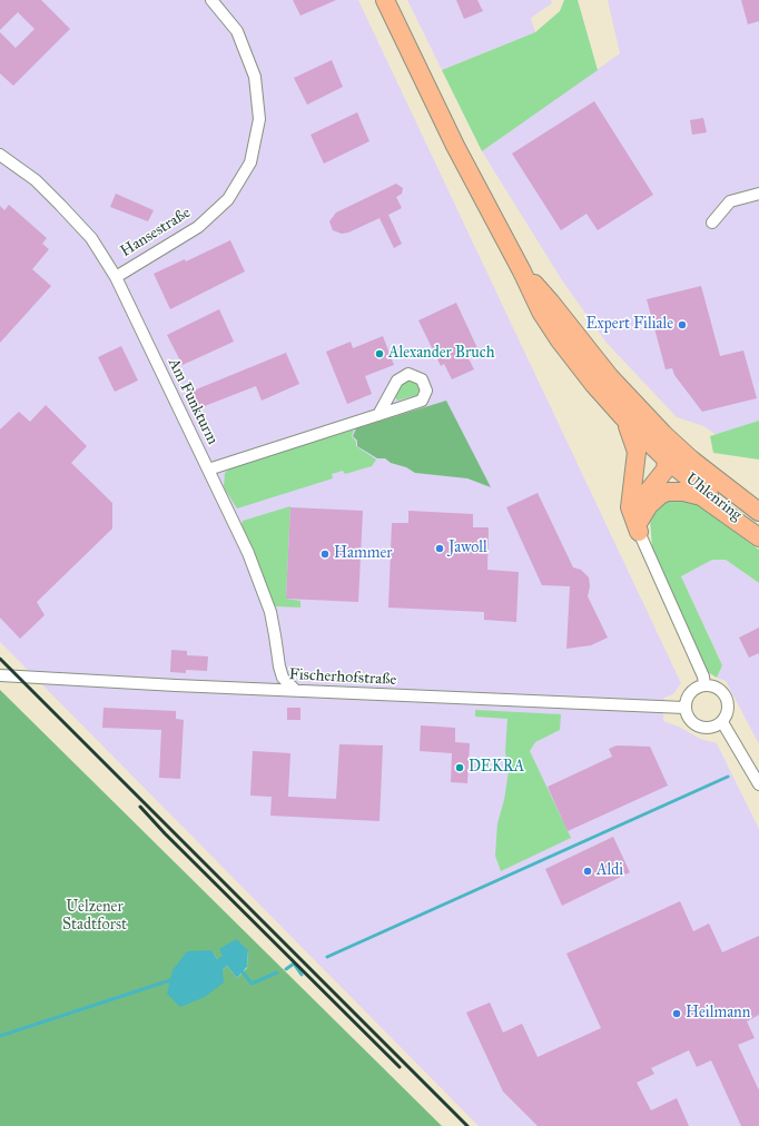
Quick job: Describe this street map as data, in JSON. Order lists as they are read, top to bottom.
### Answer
{
  "streets": {
    "main road": ["Uhlenring"],
    "street": ["Hansestraße", "Am Funkturm", "Fischerhofstraße"]
  },
  "crossings": [
    ["Hansestraße", "Am Funkturm"],
    ["Am Funkturm", "Fischerhofstraße"]
  ],
  "parks": ["Uelzener Stadtforst"],
  "places": [
    "Expert Filiale",
    "Alexander Bruch",
    "Jawoll",
    "Hammer",
    "DEKRA",
    "Aldi",
    "Heilmann"
  ]
}
